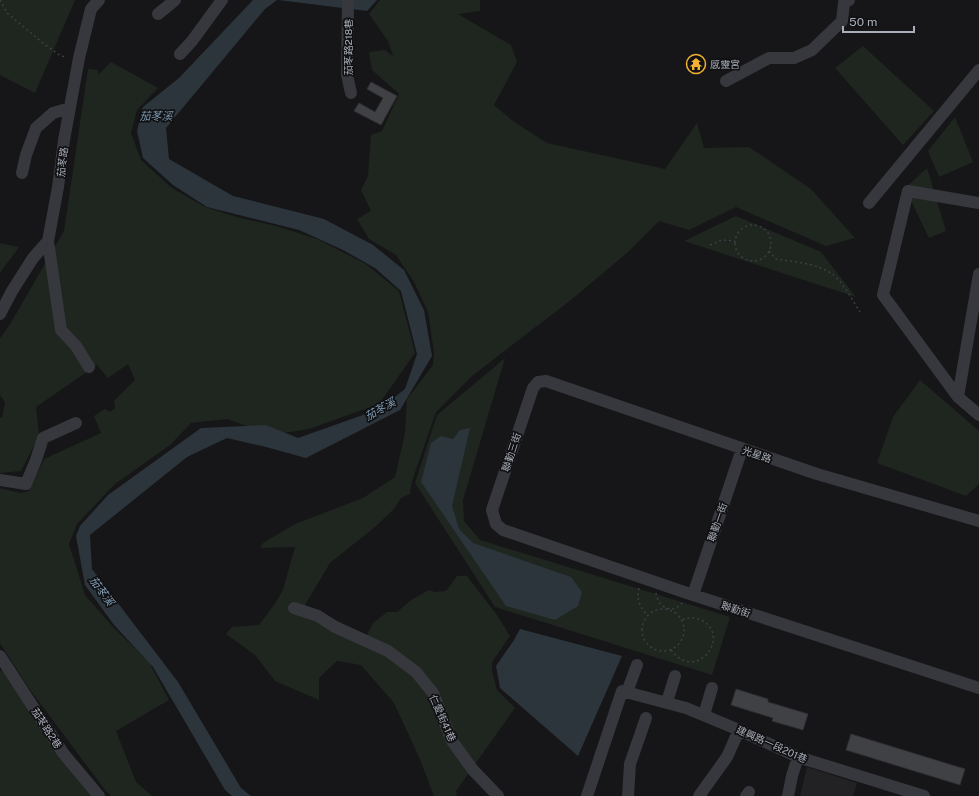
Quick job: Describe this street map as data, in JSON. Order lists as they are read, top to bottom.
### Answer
{
  "streets": {
    "street": [
      "茄苳路218巷",
      "茄苳路",
      "聯勤三街",
      "光星路",
      "聯勤一街",
      "聯勤街",
      "仁愛街41巷",
      "茄苳路2巷",
      "建興路一段201巷"
    ]
  },
  "crossings": [
    ["聯勤三街", "光星路"],
    ["聯勤三街", "聯勤街"],
    ["光星路", "聯勤一街"],
    ["聯勤一街", "聯勤街"]
  ],
  "water": ["茄苳溪"],
  "places": {
    "temple": ["感靈宮"]
  },
  "scale_bar": "50 m"
}
